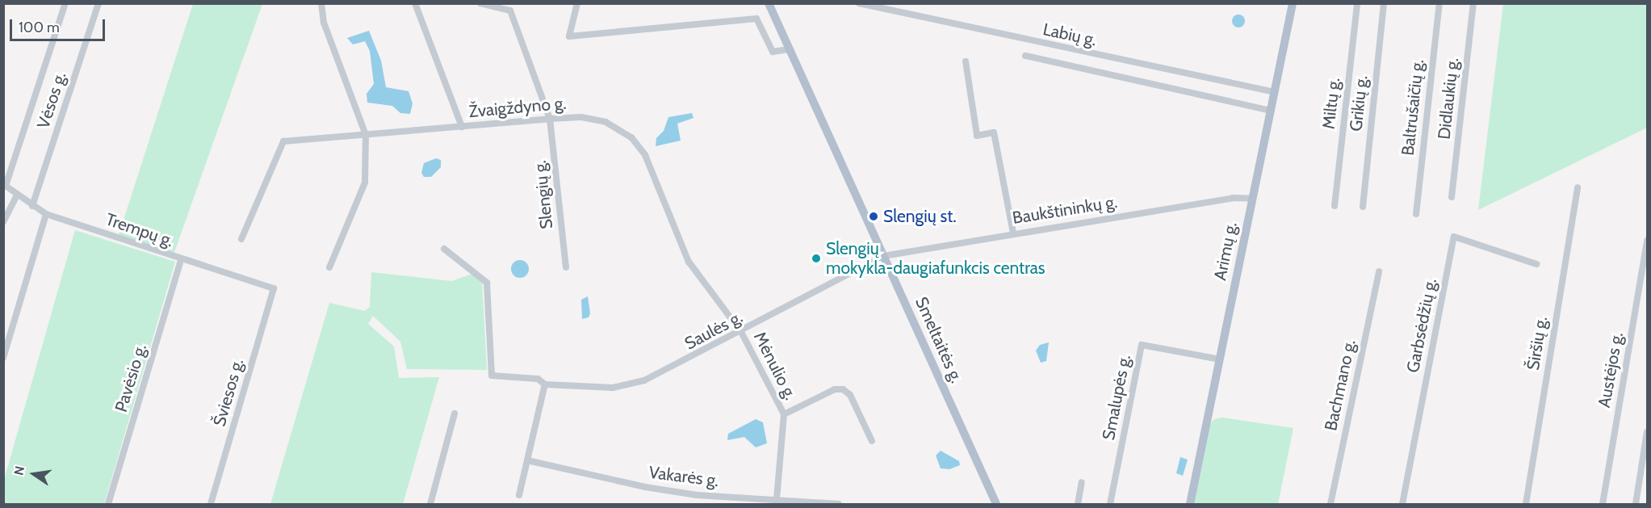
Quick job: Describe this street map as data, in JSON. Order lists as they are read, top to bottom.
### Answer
{
  "streets": {
    "main road": ["Arimų g.", "Smeltaitės g."],
    "street": [
      "Labių g.",
      "Didlaukių g.",
      "Vėsos g.",
      "Miltų g.",
      "Grikių g.",
      "Žvaigždyno g.",
      "Baltrušaičių g.",
      "Slengių g.",
      "Baukštininkų g.",
      "Trempų g.",
      "Garbsėdžių g.",
      "Saulės g.",
      "Širšių g.",
      "Mėnulio g.",
      "Austėjos g.",
      "Pavėsio g.",
      "Bachmano g.",
      "Šviesos g.",
      "Smalupės g.",
      "Vakarės g."
    ]
  },
  "crossings": [
    ["Labių g.", "Arimų g."],
    ["Vėsos g.", "Trempų g."],
    ["Žvaigždyno g.", "Slengių g."],
    ["Žvaigždyno g.", "Saulės g."],
    ["Žvaigždyno g.", "Mėnulio g."],
    ["Baukštininkų g.", "Arimų g."],
    ["Baukštininkų g.", "Saulės g."],
    ["Baukštininkų g.", "Smeltaitės g."],
    ["Trempų g.", "Pavėsio g."],
    ["Trempų g.", "Šviesos g."],
    ["Arimų g.", "Smalupės g."],
    ["Saulės g.", "Smeltaitės g."],
    ["Saulės g.", "Mėnulio g."],
    ["Mėnulio g.", "Vakarės g."]
  ],
  "places": ["Slengių st.", "Slengių mokykla-daugiafunkcis centras"],
  "scale_bar": "100 m",
  "north": "left"
}
